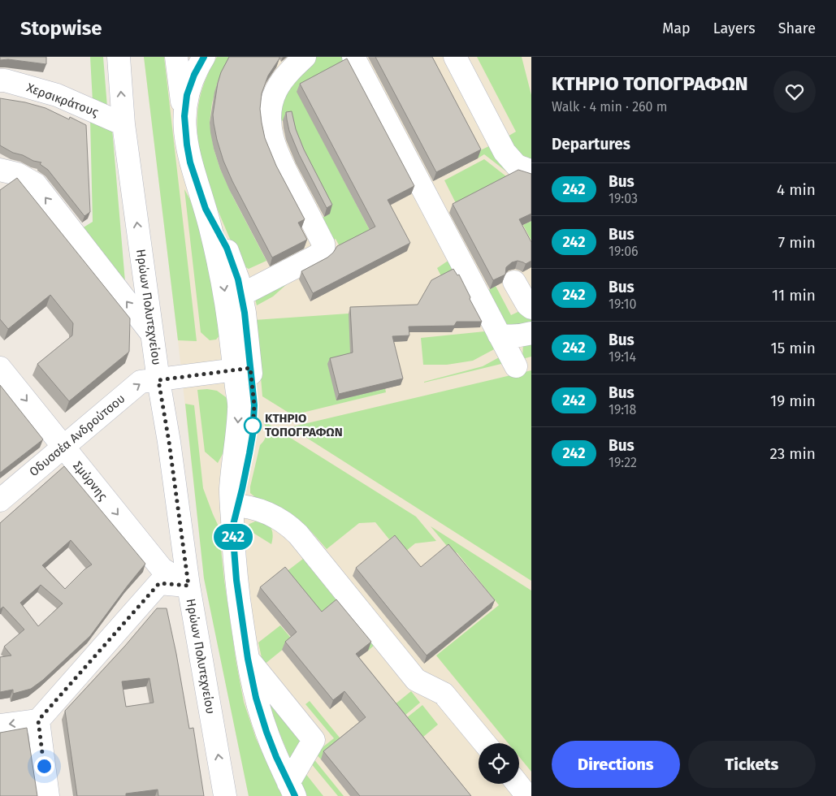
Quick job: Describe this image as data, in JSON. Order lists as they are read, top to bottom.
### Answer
{
  "streets": {
    "street": [
      "Χερσικράτους",
      "Ηρώων Πολυτεχνείου",
      "Οδυσσέα Ανδρούτσου",
      "Σμύρνης"
    ]
  },
  "crossings": [
    ["Χερσικράτους", "Ηρώων Πολυτεχνείου"],
    ["Ηρώων Πολυτεχνείου", "Οδυσσέα Ανδρούτσου"],
    ["Ηρώων Πολυτεχνείου", "Σμύρνης"],
    ["Οδυσσέα Ανδρούτσου", "Σμύρνης"]
  ],
  "one_way": ["Οδυσσέα Ανδρούτσου", "Σμύρνης"],
  "places": ["ΚΤΗΡΙΟ ΤΟΠΟΓΡΑΦΩΝ"],
  "lines": ["bus line 242"],
  "page": {
    "header": "Stopwise",
    "nav": ["Map", "Layers", "Share"],
    "on_map": "242",
    "heading": [
      ["ΚΤΗΡΙΟ ΤΟΠΟΓΡΑΦΩΝ", "Walk · 4 min · 260 m"],
      "Departures"
    ],
    "list": [
      {
        "mark": "242",
        "name": "Bus",
        "note": "19:03",
        "value": "4 min"
      },
      {
        "mark": "242",
        "name": "Bus",
        "note": "19:06",
        "value": "7 min"
      },
      {
        "mark": "242",
        "name": "Bus",
        "note": "19:10",
        "value": "11 min"
      },
      {
        "mark": "242",
        "name": "Bus",
        "note": "19:14",
        "value": "15 min"
      },
      {
        "mark": "242",
        "name": "Bus",
        "note": "19:18",
        "value": "19 min"
      },
      {
        "mark": "242",
        "name": "Bus",
        "note": "19:22",
        "value": "23 min"
      }
    ],
    "buttons": ["Directions", "Tickets"]
  }
}
